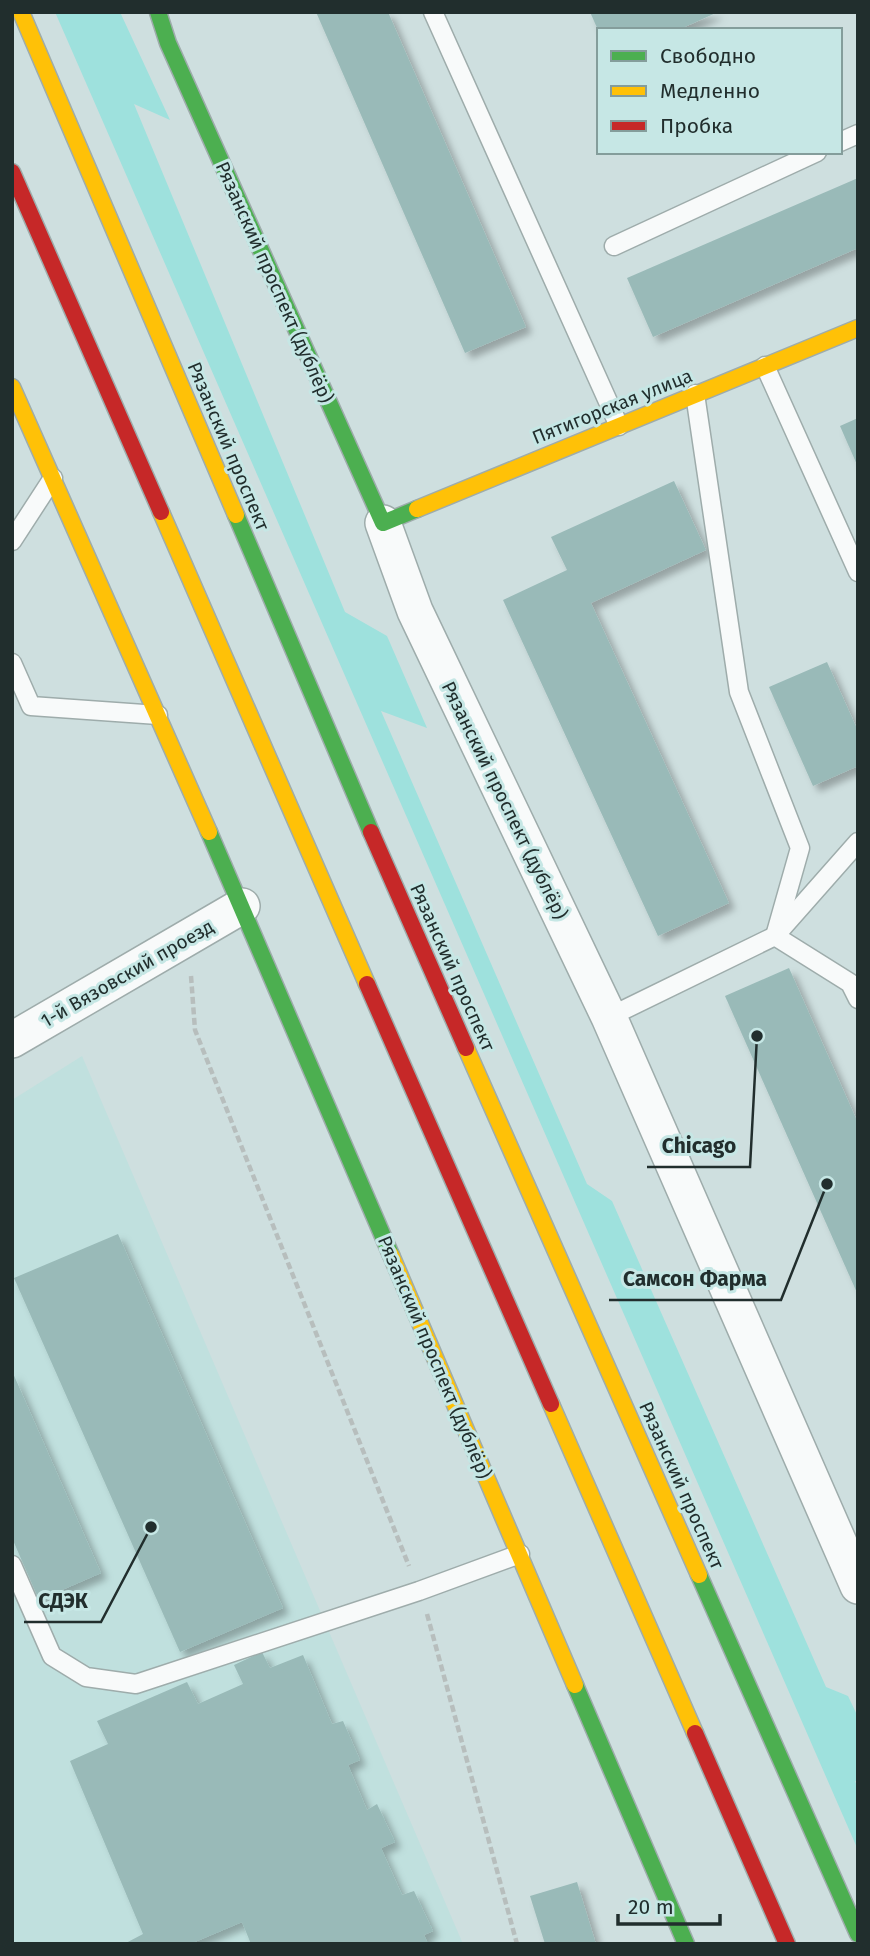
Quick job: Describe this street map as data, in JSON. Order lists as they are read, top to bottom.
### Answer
{
  "streets": {
    "main road": ["Рязанский проспект (дублёр)", "Пятигорская улица", "Рязанский проспект"],
    "street": ["1-й Вязовский проезд"]
  },
  "crossings": [
    ["Рязанский проспект (дублёр)", "Пятигорская улица"],
    ["Рязанский проспект (дублёр)", "1-й Вязовский проезд"]
  ],
  "places": ["Chicago", "Самсон Фарма", "СДЭК"],
  "legend": ["Свободно", "Медленно", "Пробка"],
  "scale_bar": "20 m"
}
